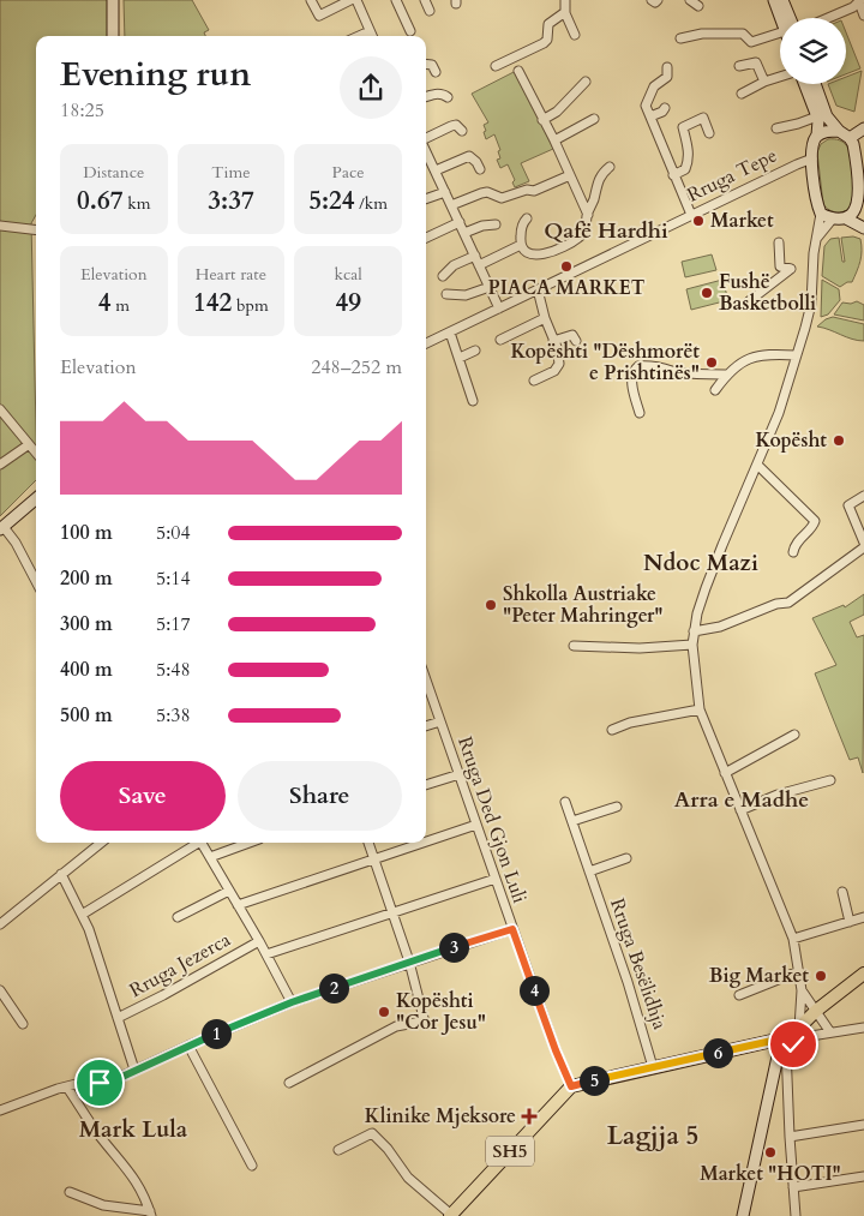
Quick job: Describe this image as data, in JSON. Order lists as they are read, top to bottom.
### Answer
{
  "streets": {
    "main road": ["SH5"],
    "street": [
      "Rruga Tepe",
      "Rruga Ded Gjon Luli",
      "Rruga Besëlidhja",
      "Rruga Jezerca"
    ]
  },
  "crossings": [
    ["Rruga Ded Gjon Luli", "SH5"]
  ],
  "districts": [
    "Qafë Hardhi",
    "Ndoc Mazi",
    "Arra e Madhe",
    "Mark Lula",
    "Lagjja 5"
  ],
  "places": {
    "other": [
      "Market",
      "PIACA MARKET",
      "Fushë Basketbolli",
      "Kopështi \"Dëshmorët e Prishtinës\"",
      "Kopësht",
      "Shkolla Austriake \"Peter Mahringer\"",
      "Big Market",
      "Kopështi \"Cor Jesu\"",
      "Market \"HOTI\""
    ],
    "health": ["Klinike Mjeksore"]
  },
  "page": {
    "heading": ["Evening run", "18:25"],
    "stats": [
      ["Distance", "0.67 km"],
      ["Time", "3:37"],
      ["Pace", "5:24 /km"],
      ["Elevation", "4 m"],
      ["Heart rate", "142 bpm"],
      ["kcal", "49"]
    ],
    "chart": ["Elevation", "248–252 m"],
    "list": [
      {
        "name": "100 m",
        "note": "5:04"
      },
      {
        "name": "200 m",
        "note": "5:14"
      },
      {
        "name": "300 m",
        "note": "5:17"
      },
      {
        "name": "400 m",
        "note": "5:48"
      },
      {
        "name": "500 m",
        "note": "5:38"
      }
    ],
    "buttons": ["Save", "Share"],
    "pins": [
      "3",
      "2",
      "4",
      "1",
      "6",
      "5"
    ]
  }
}
